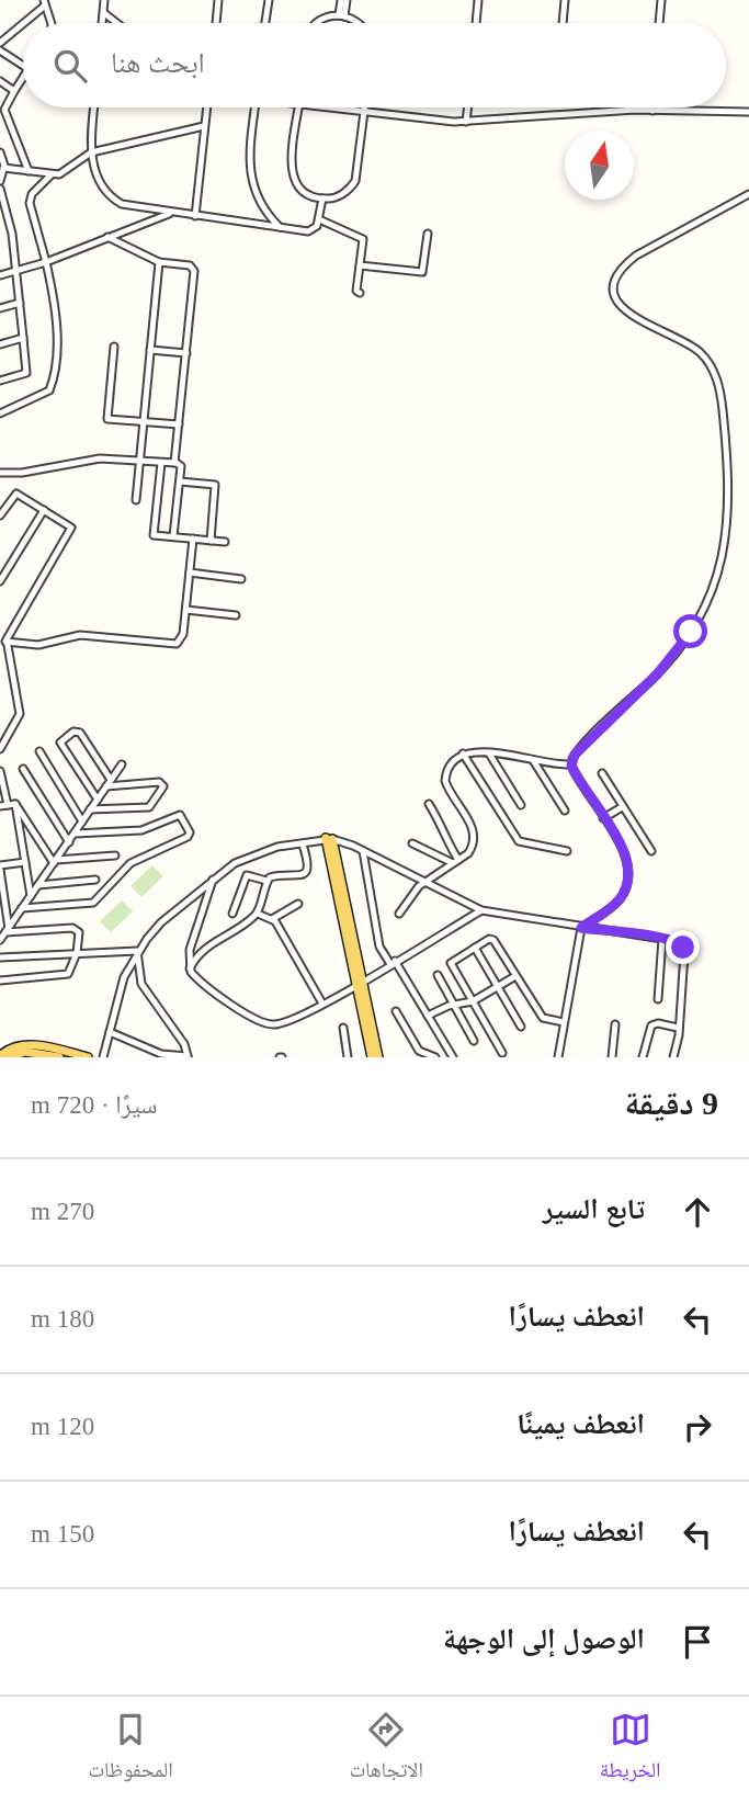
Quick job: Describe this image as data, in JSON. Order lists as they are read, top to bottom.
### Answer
{
  "north": "top",
  "page": {
    "search": "ابحث هنا",
    "heading": ["9 دقيقة", "سيرًا · 720 m"],
    "list": [
      ["تابع السير", "270 m"],
      ["انعطف يسارًا", "180 m"],
      ["انعطف يمينًا", "120 m"],
      ["انعطف يسارًا", "150 m"],
      "الوصول إلى الوجهة"
    ],
    "nav": ["الخريطة", "الاتجاهات", "المحفوظات"]
  }
}
